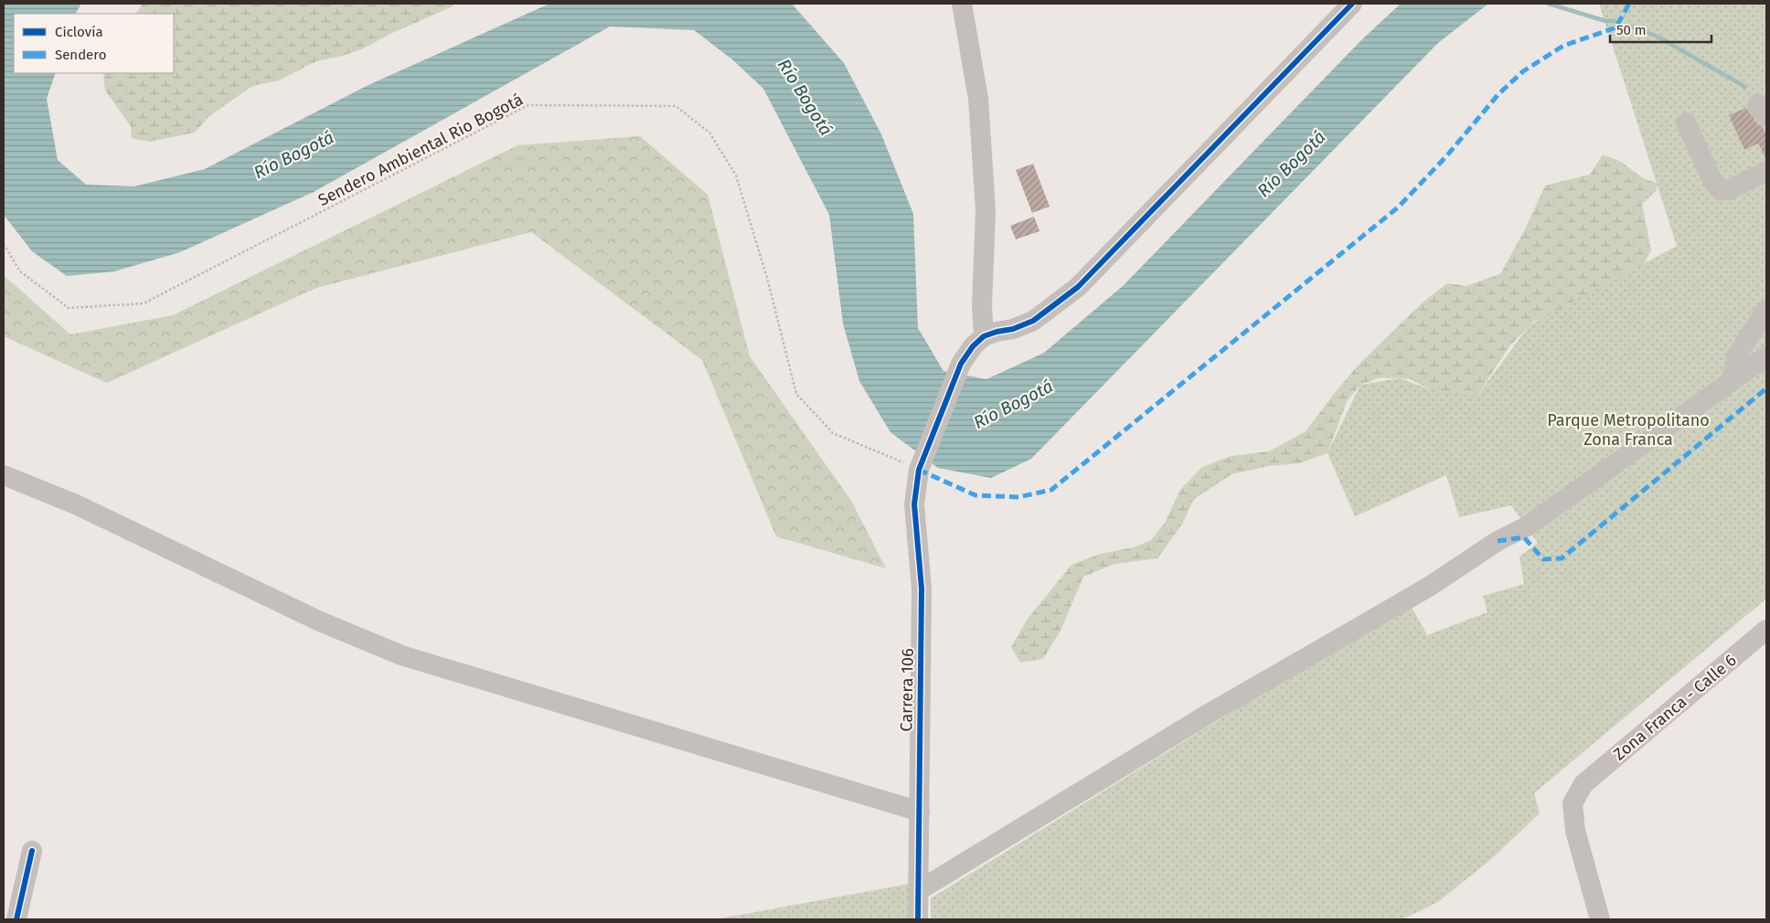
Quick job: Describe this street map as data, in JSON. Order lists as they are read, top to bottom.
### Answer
{
  "streets": {
    "street": ["Carrera 106", "Zona Franca - Calle 6"],
    "path": ["Sendero Ambiental Rio Bogotá"]
  },
  "crossings": [
    ["Sendero Ambiental Rio Bogotá", "Carrera 106"]
  ],
  "water": ["Río Bogotá"],
  "parks": ["Parque Metropolitano Zona Franca"],
  "legend": ["Ciclovía", "Sendero"],
  "scale_bar": "50 m"
}
